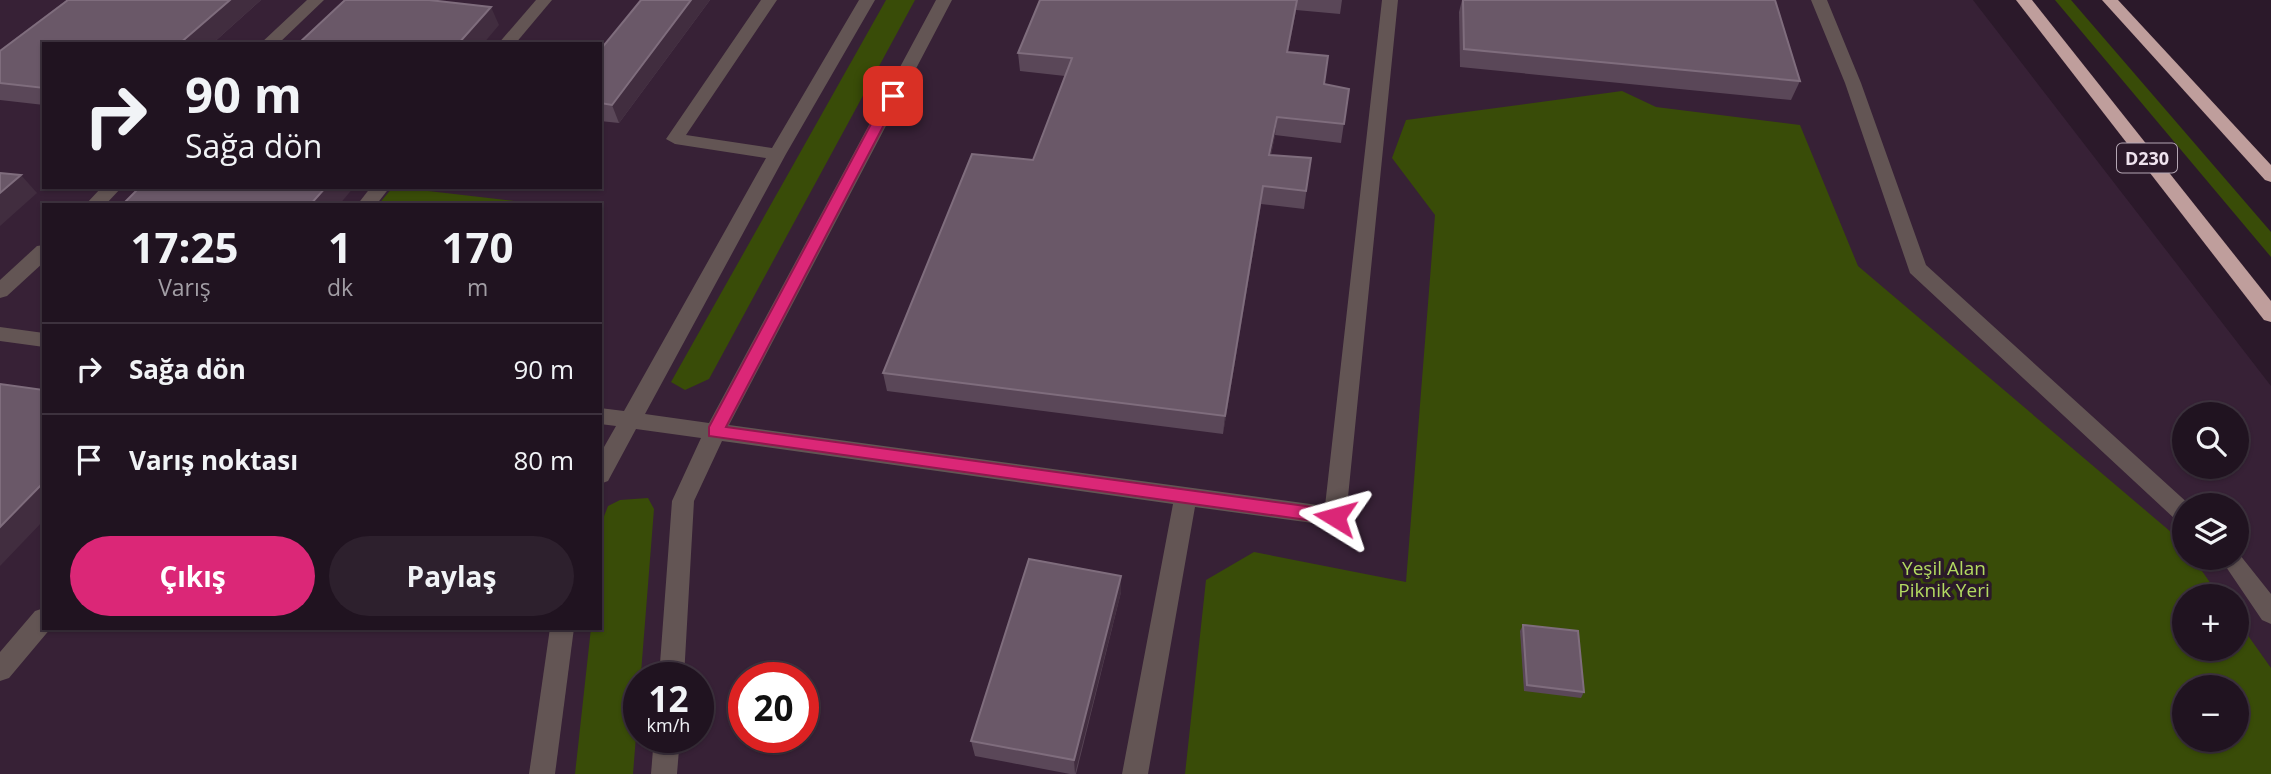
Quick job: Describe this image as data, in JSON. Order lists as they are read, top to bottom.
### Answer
{
  "streets": {
    "highway": ["D230"]
  },
  "parks": ["Yeşil Alan Piknik Yeri"],
  "page": {
    "turn": ["90 m", "Sağa dön"],
    "eta": [
      "17:25",
      "Varış",
      "1",
      "dk",
      "170",
      "m"
    ],
    "list": [
      {
        "name": "Sağa dön",
        "value": "90 m"
      },
      {
        "name": "Varış noktası",
        "value": "80 m"
      }
    ],
    "map_buttons": ["+", "−"],
    "buttons": ["Çıkış", "Paylaş"],
    "speed": "12 km/h",
    "limit": "20"
  }
}
